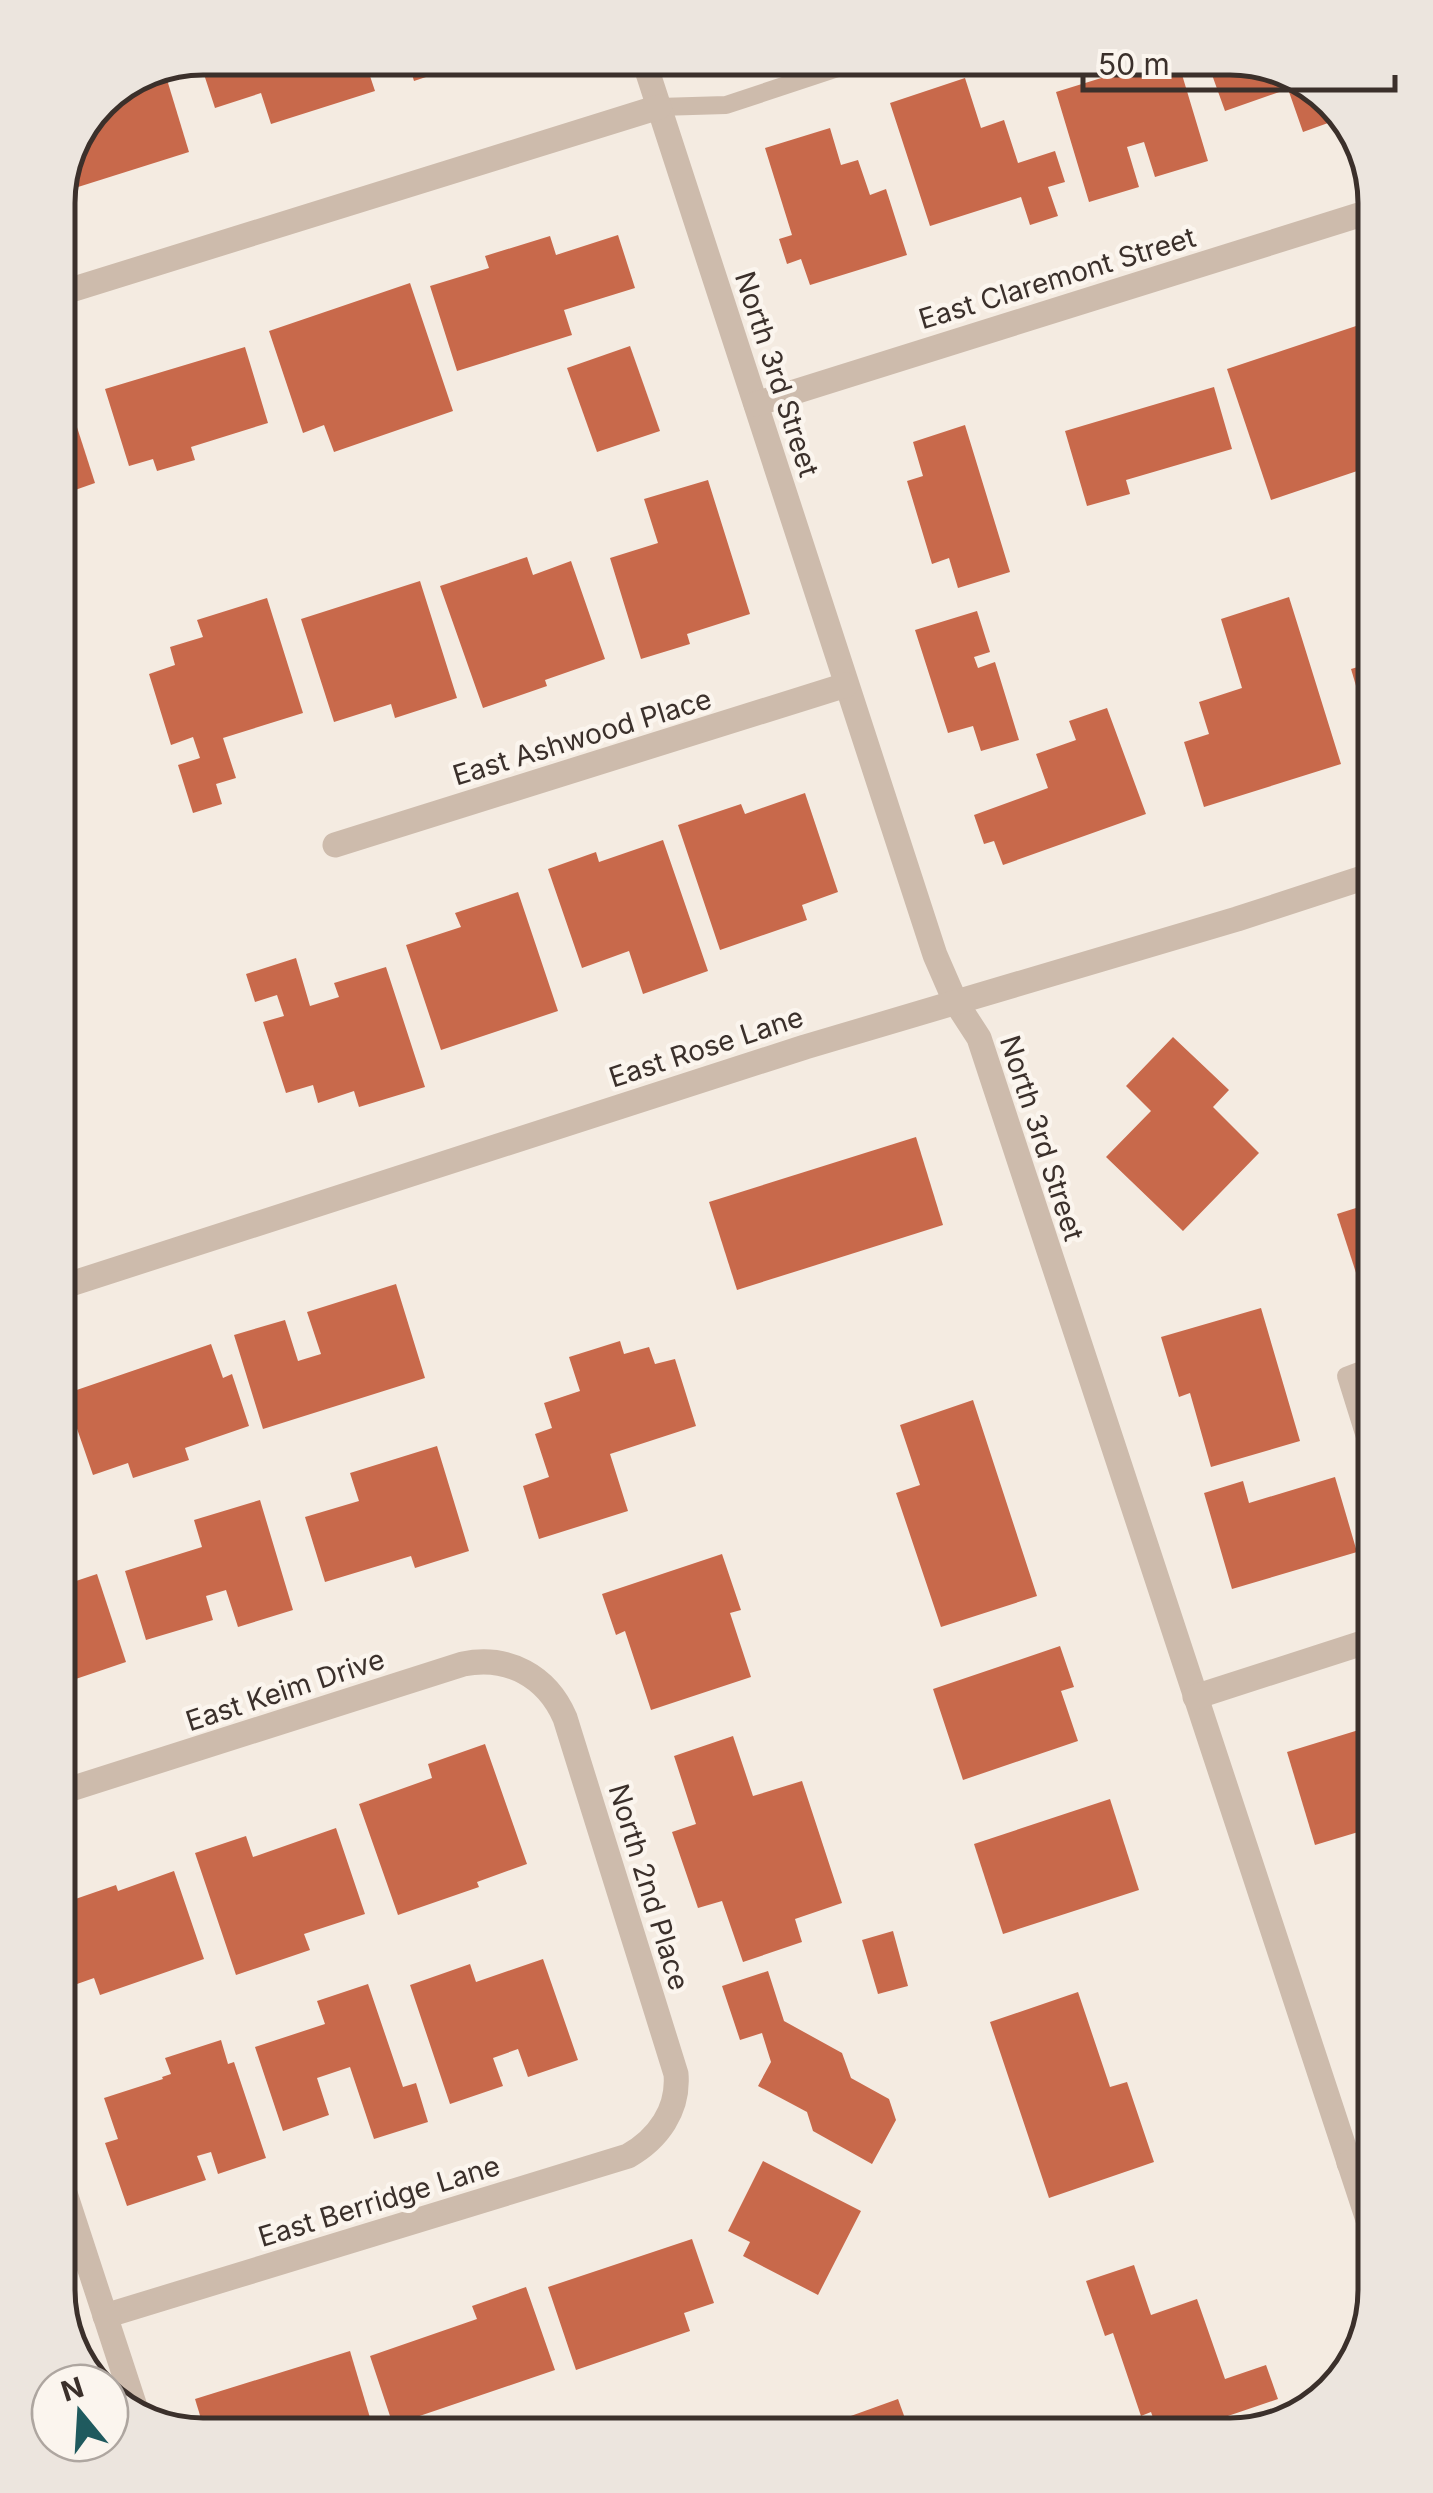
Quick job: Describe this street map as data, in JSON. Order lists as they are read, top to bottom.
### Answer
{
  "streets": {
    "street": [
      "East Claremont Street",
      "North 3rd Street",
      "East Ashwood Place",
      "East Rose Lane",
      "East Keim Drive",
      "North 2nd Place",
      "East Berridge Lane"
    ]
  },
  "crossings": [
    ["East Claremont Street", "North 3rd Street"],
    ["North 3rd Street", "East Ashwood Place"],
    ["North 3rd Street", "East Rose Lane"],
    ["East Keim Drive", "North 2nd Place"],
    ["North 2nd Place", "East Berridge Lane"]
  ],
  "scale_bar": "50 m",
  "north": "top"
}
